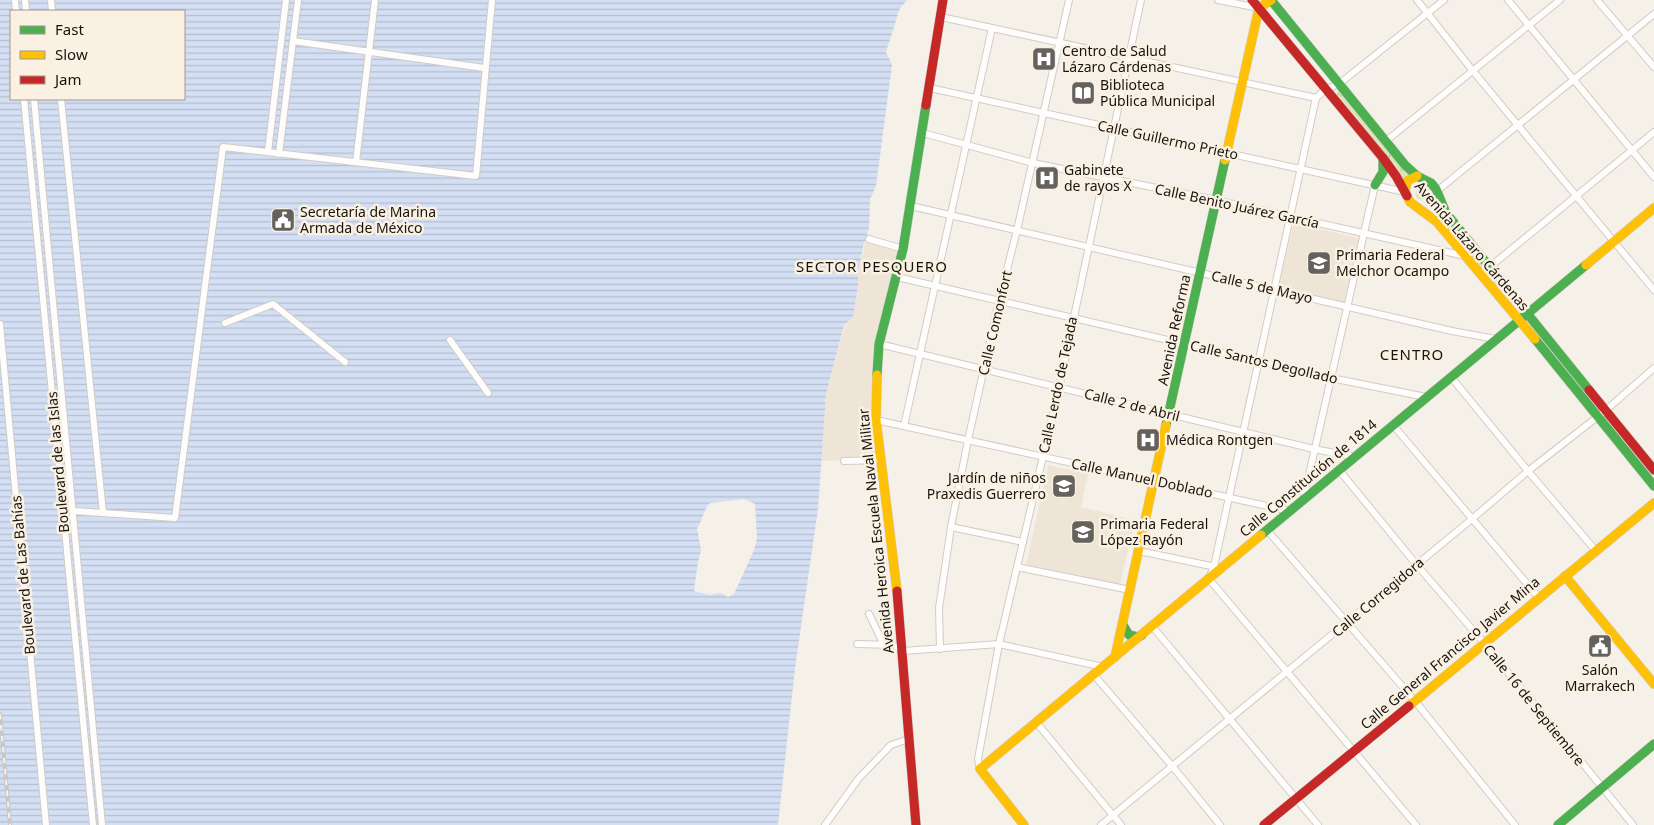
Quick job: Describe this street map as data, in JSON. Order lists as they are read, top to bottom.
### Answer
{
  "streets": {
    "street": [
      "Calle Guillermo Prieto",
      "Calle Benito Juárez García",
      "Avenida Lázaro Cárdenas",
      "Calle 5 de Mayo",
      "Calle Comonfort",
      "Avenida Reforma",
      "Calle Santos Degollado",
      "Calle Lerdo de Tejada",
      "Calle 2 de Abril",
      "Boulevard de las Islas",
      "Calle Manuel Doblado",
      "Calle Constitución de 1814",
      "Avenida Heroica Escuela Naval Militar",
      "Boulevard de Las Bahías",
      "Calle Corregidora",
      "Calle General Francisco Javier Mina",
      "Calle 16 de Septiembre"
    ]
  },
  "crossings": [
    ["Calle Guillermo Prieto", "Avenida Lázaro Cárdenas"],
    ["Calle Guillermo Prieto", "Calle Comonfort"],
    ["Calle Guillermo Prieto", "Avenida Reforma"],
    ["Calle Guillermo Prieto", "Calle Lerdo de Tejada"],
    ["Calle Guillermo Prieto", "Avenida Heroica Escuela Naval Militar"],
    ["Calle Benito Juárez García", "Avenida Lázaro Cárdenas"],
    ["Calle Benito Juárez García", "Calle Comonfort"],
    ["Calle Benito Juárez García", "Avenida Reforma"],
    ["Calle Benito Juárez García", "Calle Lerdo de Tejada"],
    ["Calle Benito Juárez García", "Avenida Heroica Escuela Naval Militar"],
    ["Avenida Lázaro Cárdenas", "Avenida Reforma"],
    ["Avenida Lázaro Cárdenas", "Calle Constitución de 1814"],
    ["Avenida Lázaro Cárdenas", "Calle Corregidora"],
    ["Calle 5 de Mayo", "Calle Comonfort"],
    ["Calle 5 de Mayo", "Avenida Reforma"],
    ["Calle 5 de Mayo", "Calle Lerdo de Tejada"],
    ["Calle 5 de Mayo", "Calle Constitución de 1814"],
    ["Calle 5 de Mayo", "Avenida Heroica Escuela Naval Militar"],
    ["Calle Comonfort", "Calle Santos Degollado"],
    ["Calle Comonfort", "Calle 2 de Abril"],
    ["Calle Comonfort", "Calle Manuel Doblado"],
    ["Avenida Reforma", "Calle Santos Degollado"],
    ["Avenida Reforma", "Calle 2 de Abril"],
    ["Avenida Reforma", "Calle Manuel Doblado"],
    ["Avenida Reforma", "Calle Constitución de 1814"],
    ["Calle Santos Degollado", "Calle Lerdo de Tejada"],
    ["Calle Santos Degollado", "Calle Constitución de 1814"],
    ["Calle Santos Degollado", "Avenida Heroica Escuela Naval Militar"],
    ["Calle Lerdo de Tejada", "Calle 2 de Abril"],
    ["Calle Lerdo de Tejada", "Calle Manuel Doblado"],
    ["Calle Lerdo de Tejada", "Calle Constitución de 1814"],
    ["Calle 2 de Abril", "Calle Constitución de 1814"],
    ["Calle 2 de Abril", "Avenida Heroica Escuela Naval Militar"],
    ["Calle Manuel Doblado", "Calle Constitución de 1814"],
    ["Calle Manuel Doblado", "Avenida Heroica Escuela Naval Militar"],
    ["Calle Constitución de 1814", "Calle 16 de Septiembre"],
    ["Calle Corregidora", "Calle 16 de Septiembre"],
    ["Calle General Francisco Javier Mina", "Calle 16 de Septiembre"]
  ],
  "districts": ["SECTOR PESQUERO", "CENTRO"],
  "places": {
    "hospital": ["Centro de Salud Lázaro Cárdenas", "Gabinete de rayos X", "Médica Rontgen"],
    "library": ["Biblioteca Pública Municipal"],
    "public building": ["Secretaría de Marina Armada de México", "Salón Marrakech"],
    "school or university": ["Primaria Federal Melchor Ocampo", "Jardín de niños Praxedis Guerrero", "Primaria Federal López Rayón"]
  },
  "legend": ["Fast", "Slow", "Jam"]
}
